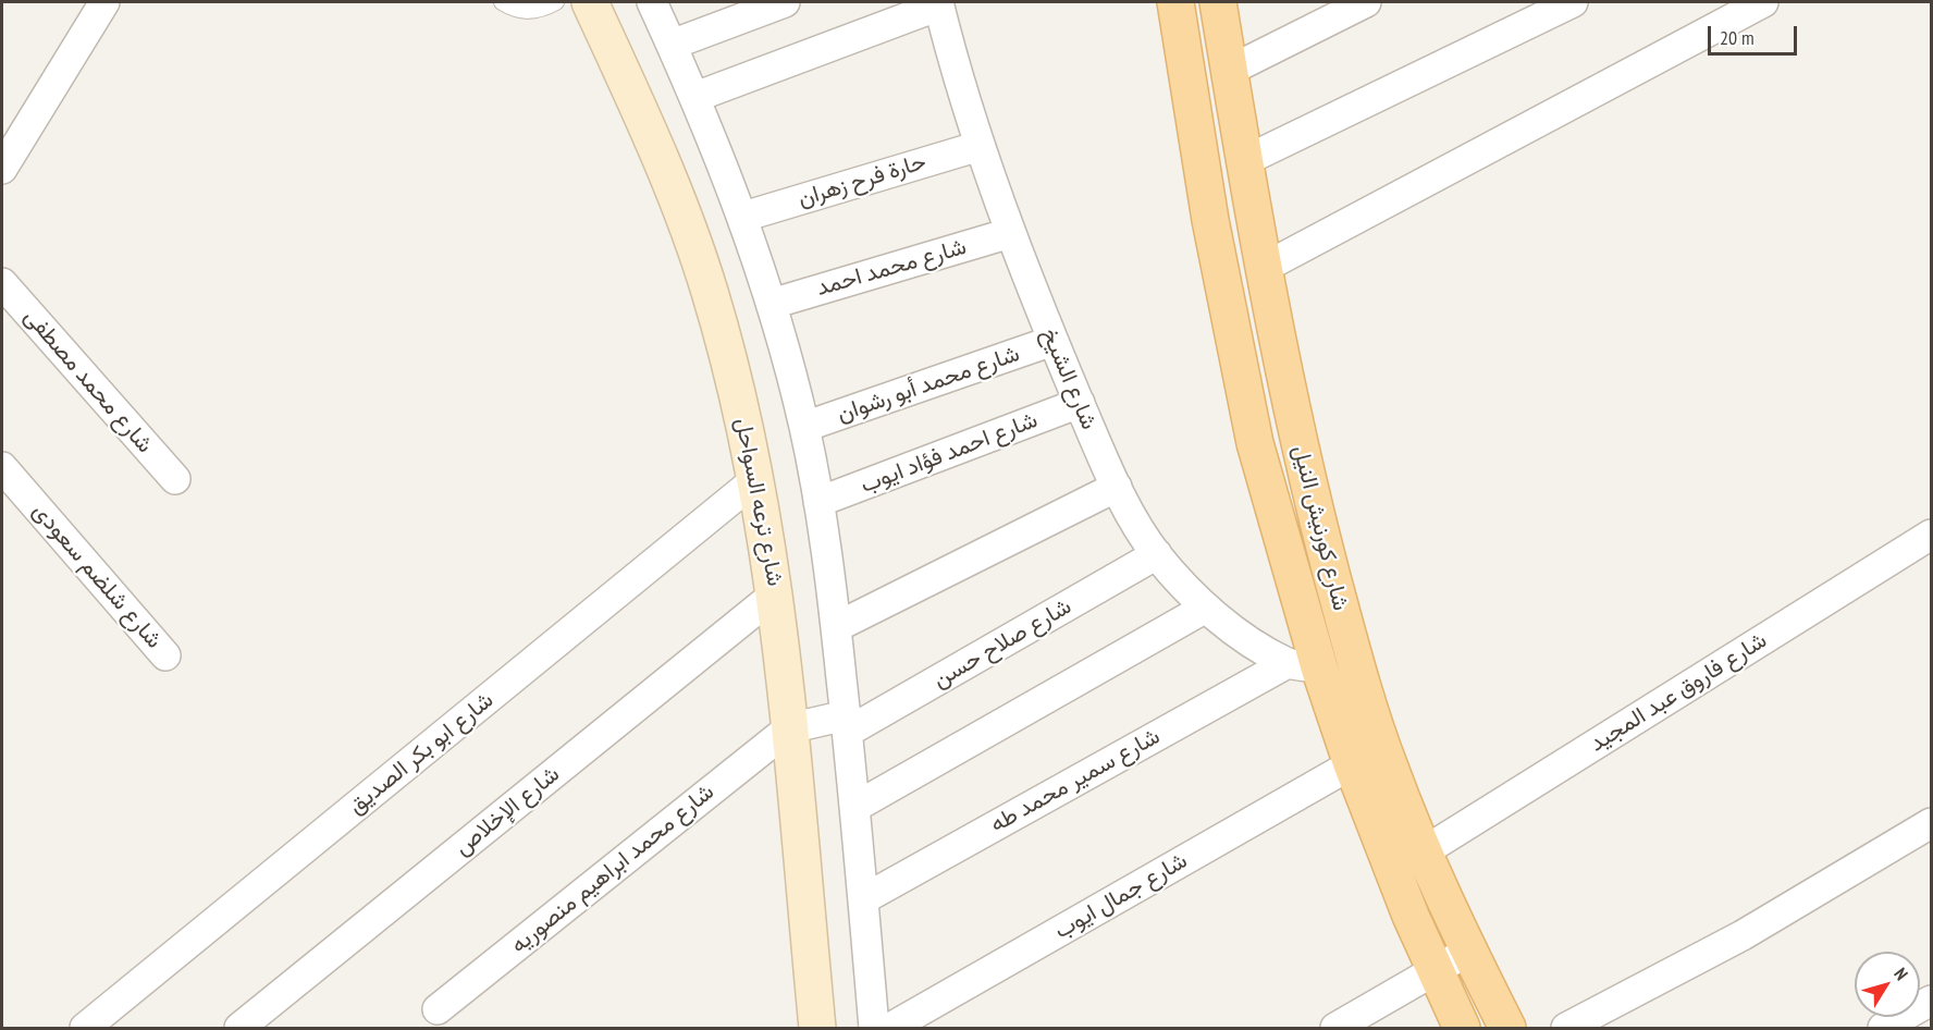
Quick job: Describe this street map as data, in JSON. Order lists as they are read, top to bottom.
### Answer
{
  "streets": {
    "main road": ["شارع ترعه السواحل", "شارع كورنيش النيل"],
    "street": [
      "حارة فرح زهران",
      "شارع محمد احمد",
      "شارع الشيخ",
      "شارع محمد مصطفى",
      "شارع محمد أبو رشوان",
      "شارع احمد فؤاد ايوب",
      "شارع شلضم سعودى",
      "شارع صلاح حسن",
      "شارع فاروق عبد المجيد",
      "شارع ابو بكر الصديق",
      "شارع سمير محمد طه",
      "شارع الإخلاص",
      "شارع محمد ابراهيم منصوريه",
      "شارع جمال ايوب"
    ]
  },
  "crossings": [
    ["حارة فرح زهران", "شارع الشيخ"],
    ["شارع محمد احمد", "شارع الشيخ"],
    ["شارع الشيخ", "شارع محمد أبو رشوان"],
    ["شارع الشيخ", "شارع احمد فؤاد ايوب"],
    ["شارع الشيخ", "شارع كورنيش النيل"],
    ["شارع الشيخ", "شارع صلاح حسن"],
    ["شارع الشيخ", "شارع سمير محمد طه"],
    ["شارع ترعه السواحل", "شارع صلاح حسن"],
    ["شارع ترعه السواحل", "شارع ابو بكر الصديق"],
    ["شارع ترعه السواحل", "شارع الإخلاص"],
    ["شارع ترعه السواحل", "شارع محمد ابراهيم منصوريه"],
    ["شارع كورنيش النيل", "شارع فاروق عبد المجيد"],
    ["شارع كورنيش النيل", "شارع سمير محمد طه"],
    ["شارع كورنيش النيل", "شارع جمال ايوب"],
    ["شارع صلاح حسن", "شارع محمد ابراهيم منصوريه"]
  ],
  "scale_bar": "20 m",
  "north": "top right"
}
